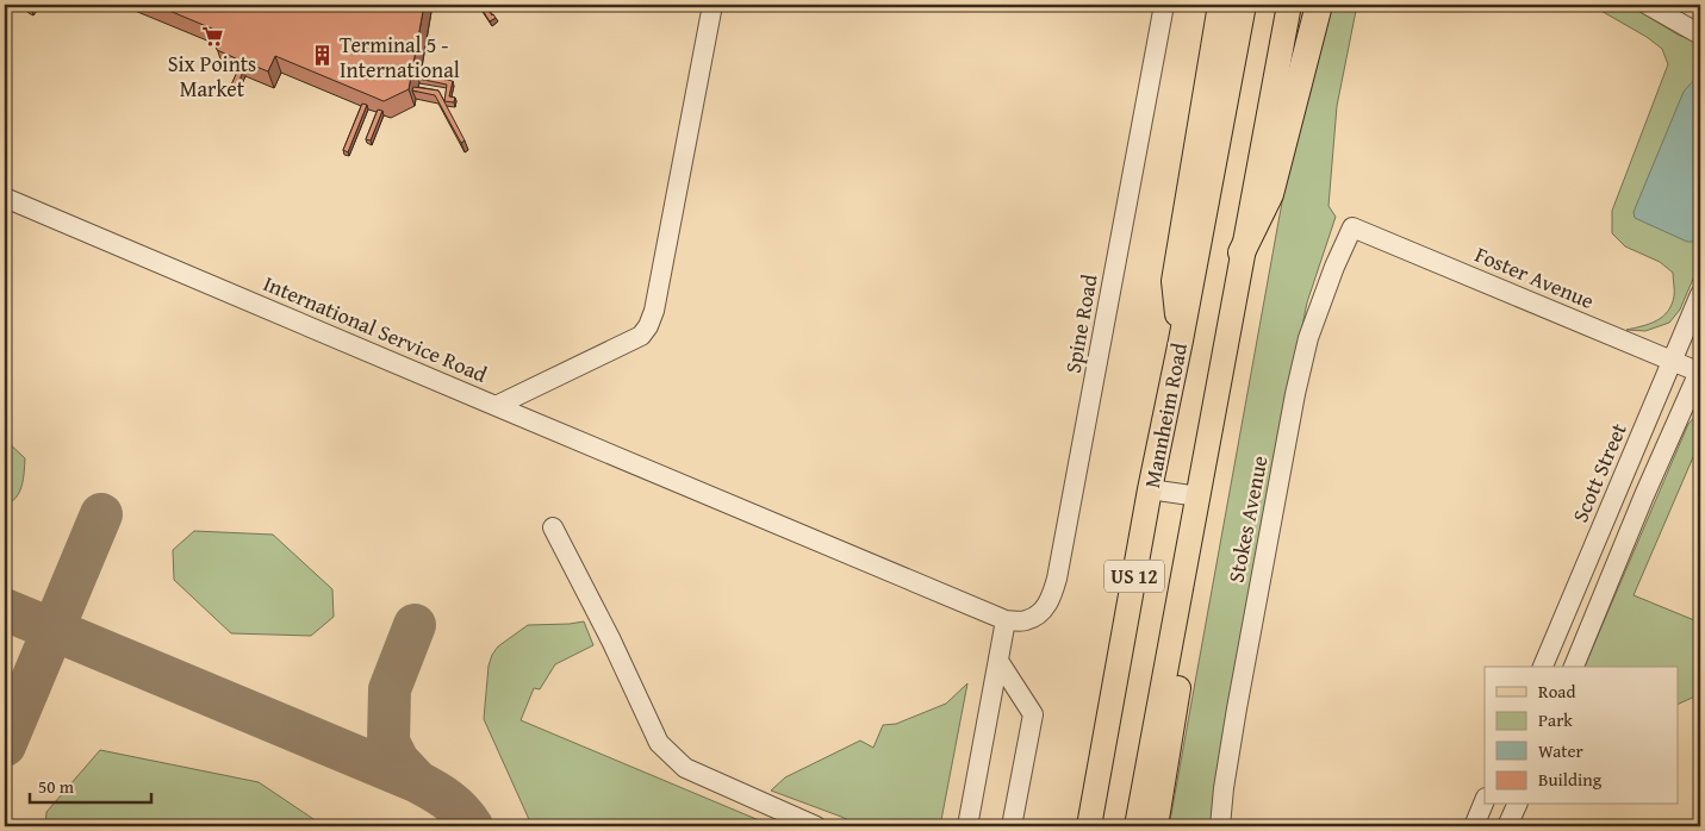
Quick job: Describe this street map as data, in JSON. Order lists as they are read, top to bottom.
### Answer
{
  "streets": {
    "main road": ["Mannheim Road", "US 12"],
    "street": [
      "Foster Avenue",
      "Spine Road",
      "International Service Road",
      "Scott Street",
      "Stokes Avenue"
    ]
  },
  "crossings": [
    ["Foster Avenue", "Scott Street"],
    ["Foster Avenue", "Stokes Avenue"]
  ],
  "places": {
    "supermarket": ["Six Points Market"],
    "building": ["Terminal 5 - International"]
  },
  "legend": [
    "Road",
    "Park",
    "Water",
    "Building"
  ],
  "scale_bar": "50 m"
}
